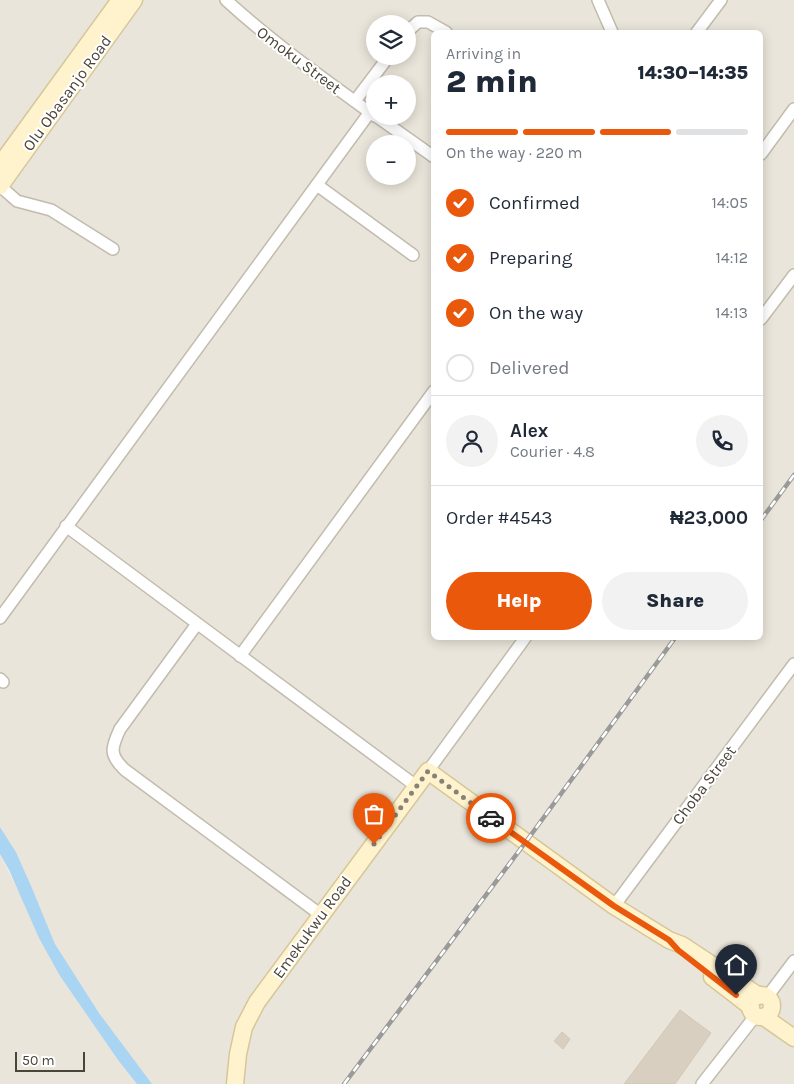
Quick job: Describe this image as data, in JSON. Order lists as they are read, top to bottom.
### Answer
{
  "streets": {
    "street": [
      "Omoku Street",
      "Olu Obasanjo Road",
      "Choba Street",
      "Emekukwu Road"
    ]
  },
  "scale_bar": "50 m",
  "page": {
    "map_buttons": ["+", "−"],
    "heading": ["2 min", "Arriving in", "14:30–14:35"],
    "panel": [
      "Alex",
      "Courier · 4.8",
      "Order #4543",
      "₦23,000"
    ],
    "bar": "On the way · 220 m",
    "list": [
      ["Confirmed", "14:05"],
      ["Preparing", "14:12"],
      ["On the way", "14:13"],
      "Delivered"
    ],
    "buttons": ["Help", "Share"],
    "scale": "50 m"
  }
}
